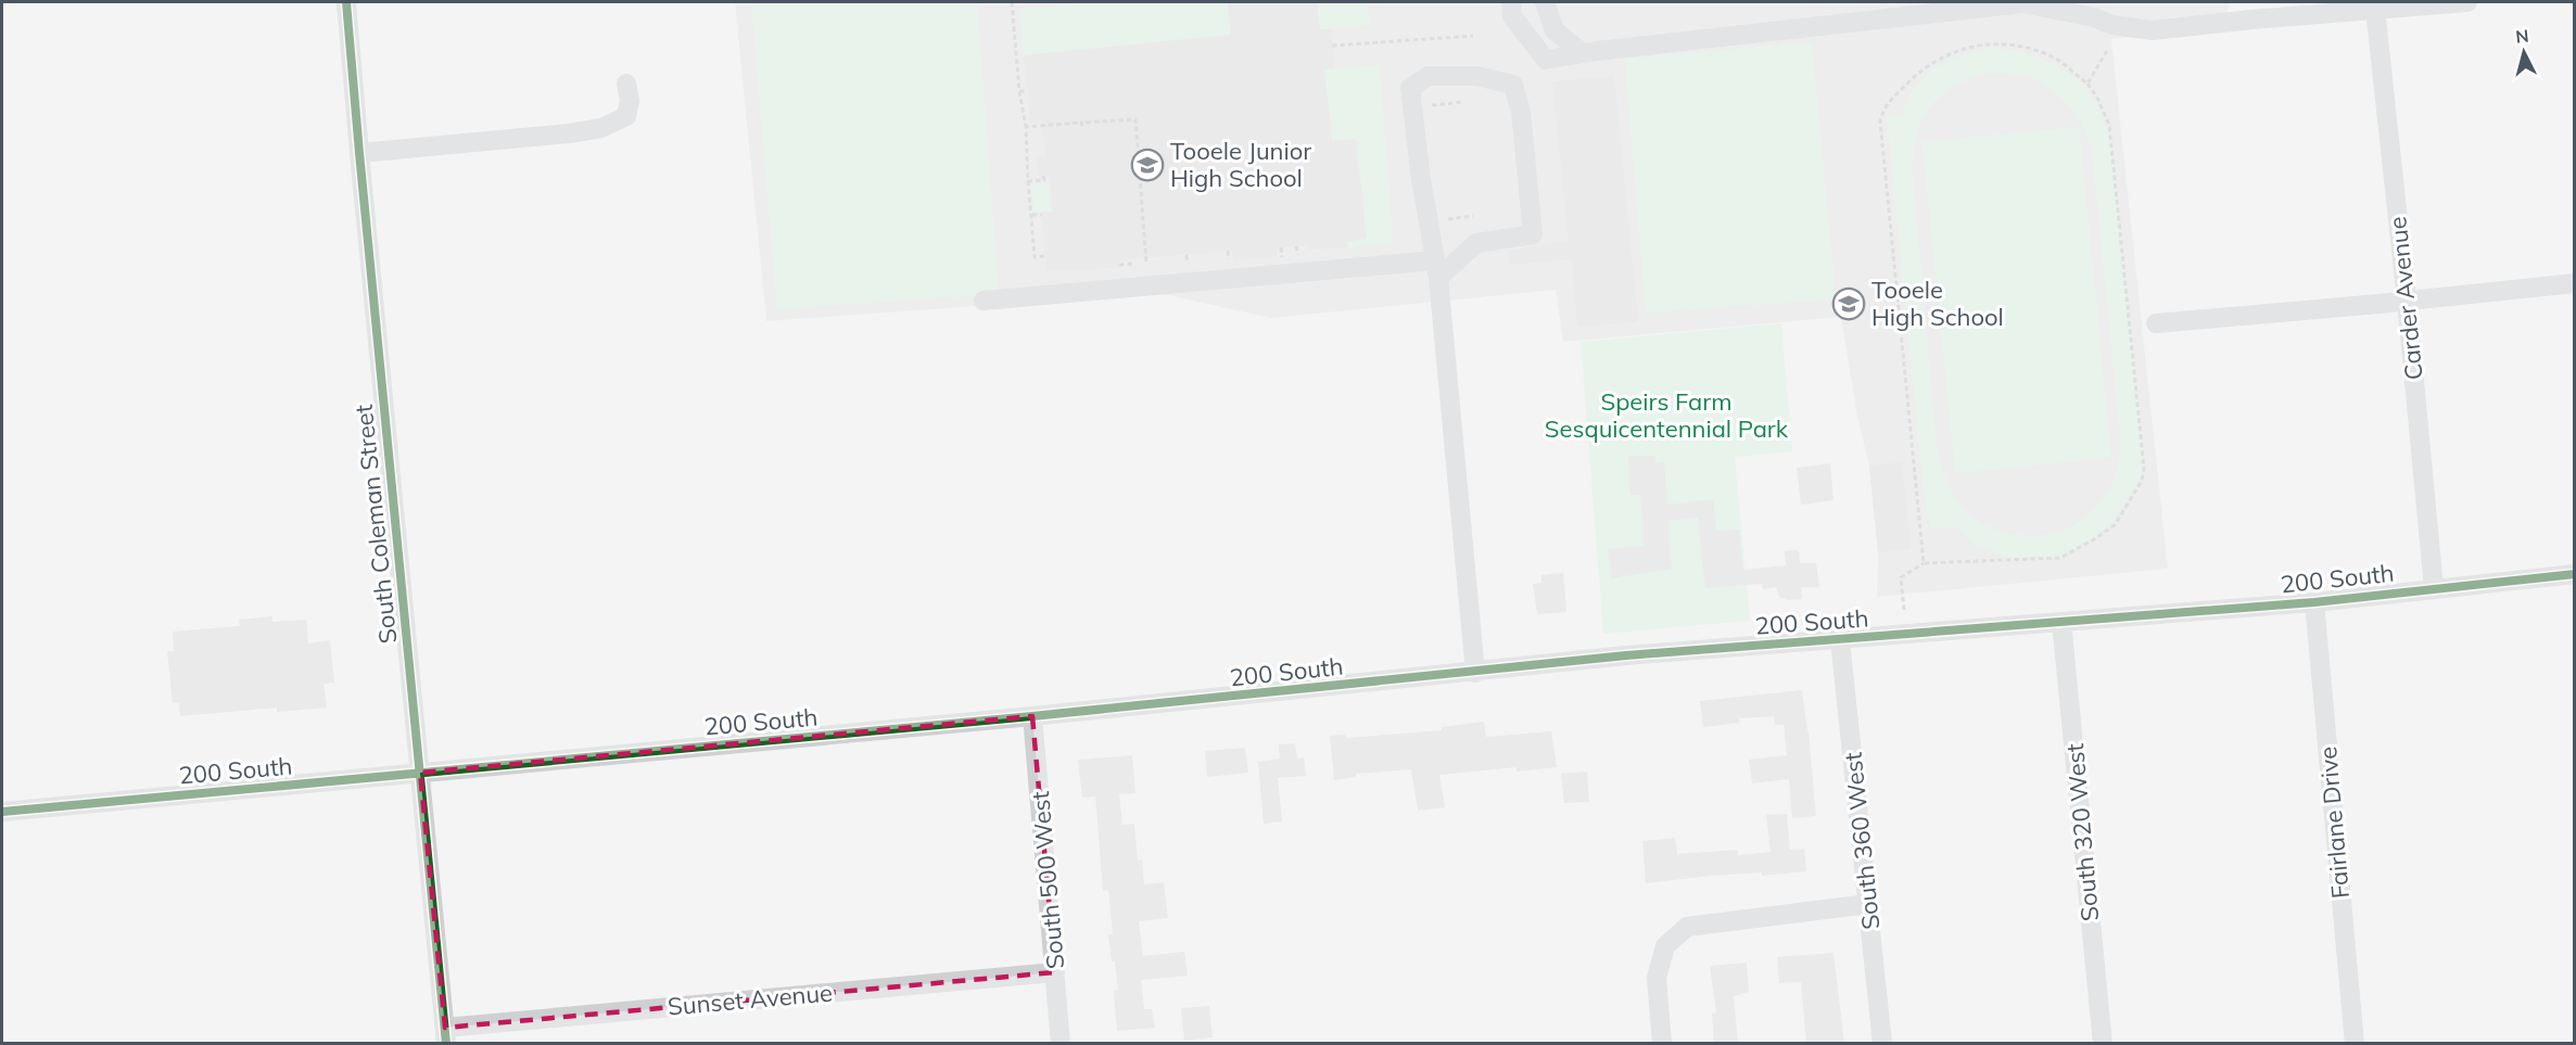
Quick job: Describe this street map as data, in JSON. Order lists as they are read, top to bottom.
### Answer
{
  "streets": {
    "street": [
      "Carder Avenue",
      "South Coleman Street",
      "200 South",
      "Fairlane Drive",
      "South 320 West",
      "South 360 West",
      "South 500 West",
      "Sunset Avenue"
    ]
  },
  "crossings": [
    ["Carder Avenue", "200 South"],
    ["South Coleman Street", "200 South"],
    ["South Coleman Street", "Sunset Avenue"],
    ["200 South", "Fairlane Drive"],
    ["200 South", "South 320 West"],
    ["200 South", "South 360 West"],
    ["200 South", "South 500 West"],
    ["South 500 West", "Sunset Avenue"]
  ],
  "parks": ["Speirs Farm Sesquicentennial Park"],
  "places": {
    "school or university": ["Tooele Junior High School", "Tooele High School"]
  },
  "north": "top"
}
